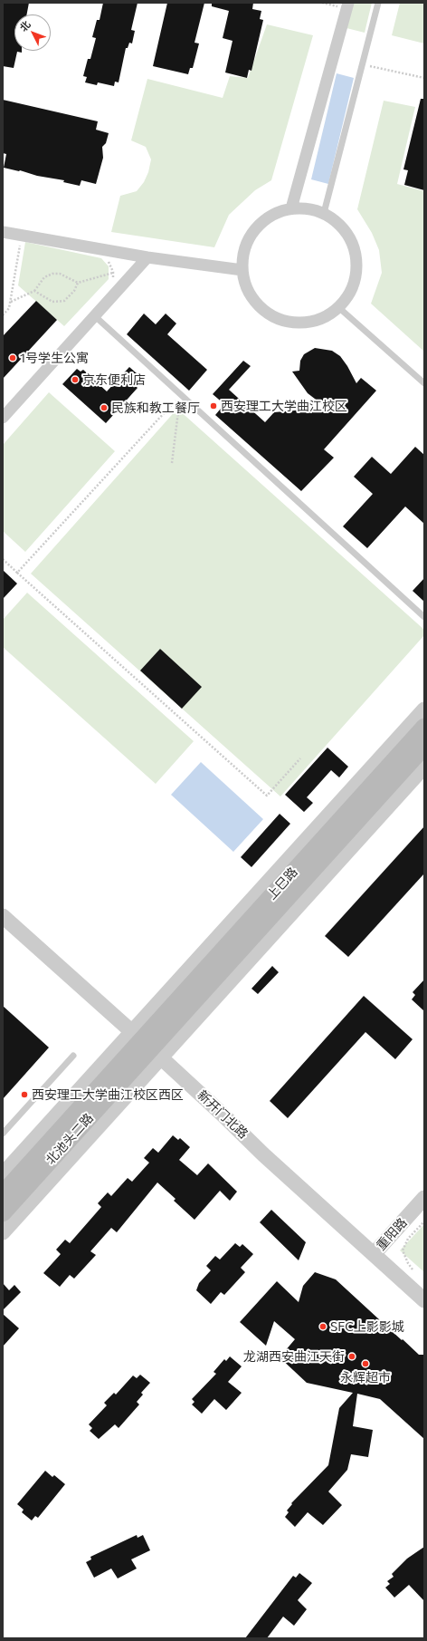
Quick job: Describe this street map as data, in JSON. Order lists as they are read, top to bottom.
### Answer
{
  "streets": {
    "main road": ["上巳路", "北池头二路"],
    "street": ["新开门北路", "重阳路"]
  },
  "crossings": [
    ["上巳路", "新开门北路"],
    ["上巳路", "北池头二路"],
    ["新开门北路", "北池头二路"],
    ["新开门北路", "重阳路"]
  ],
  "places": [
    "1号学生公寓",
    "京东便利店",
    "西安理工大学曲江校区",
    "民族和教工餐厅",
    "西安理工大学曲江校区西区",
    "SFC上影影城",
    "龙湖西安曲江天街",
    "永辉超市"
  ],
  "north": "top left"
}
